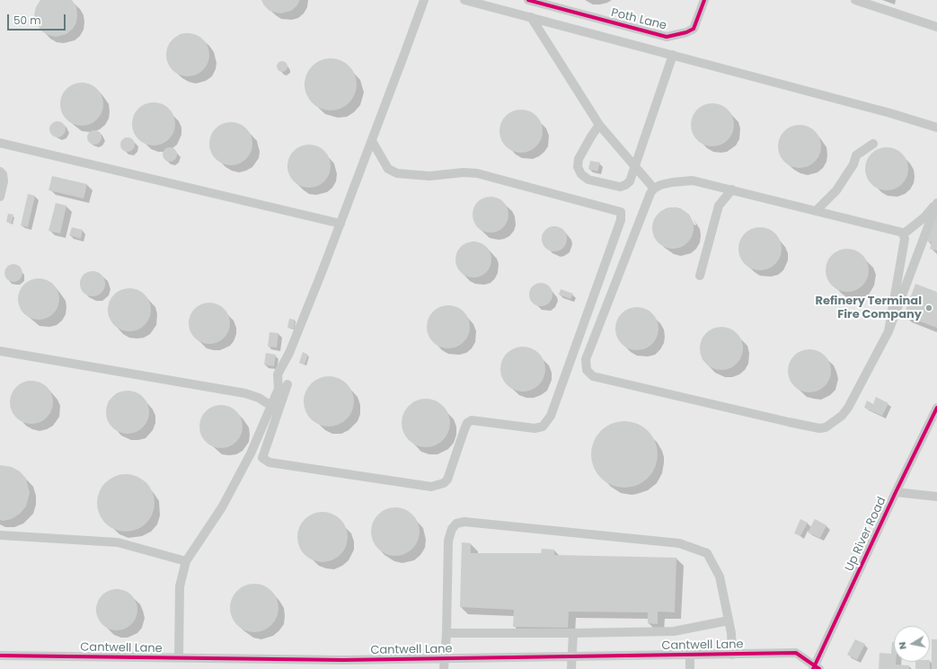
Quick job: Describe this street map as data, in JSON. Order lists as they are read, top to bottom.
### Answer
{
  "streets": {
    "street": ["Poth Lane", "Up River Road", "Cantwell Lane"]
  },
  "crossings": [
    ["Up River Road", "Cantwell Lane"]
  ],
  "places": ["Refinery Terminal Fire Company"],
  "scale_bar": "50 m",
  "north": "left"
}
